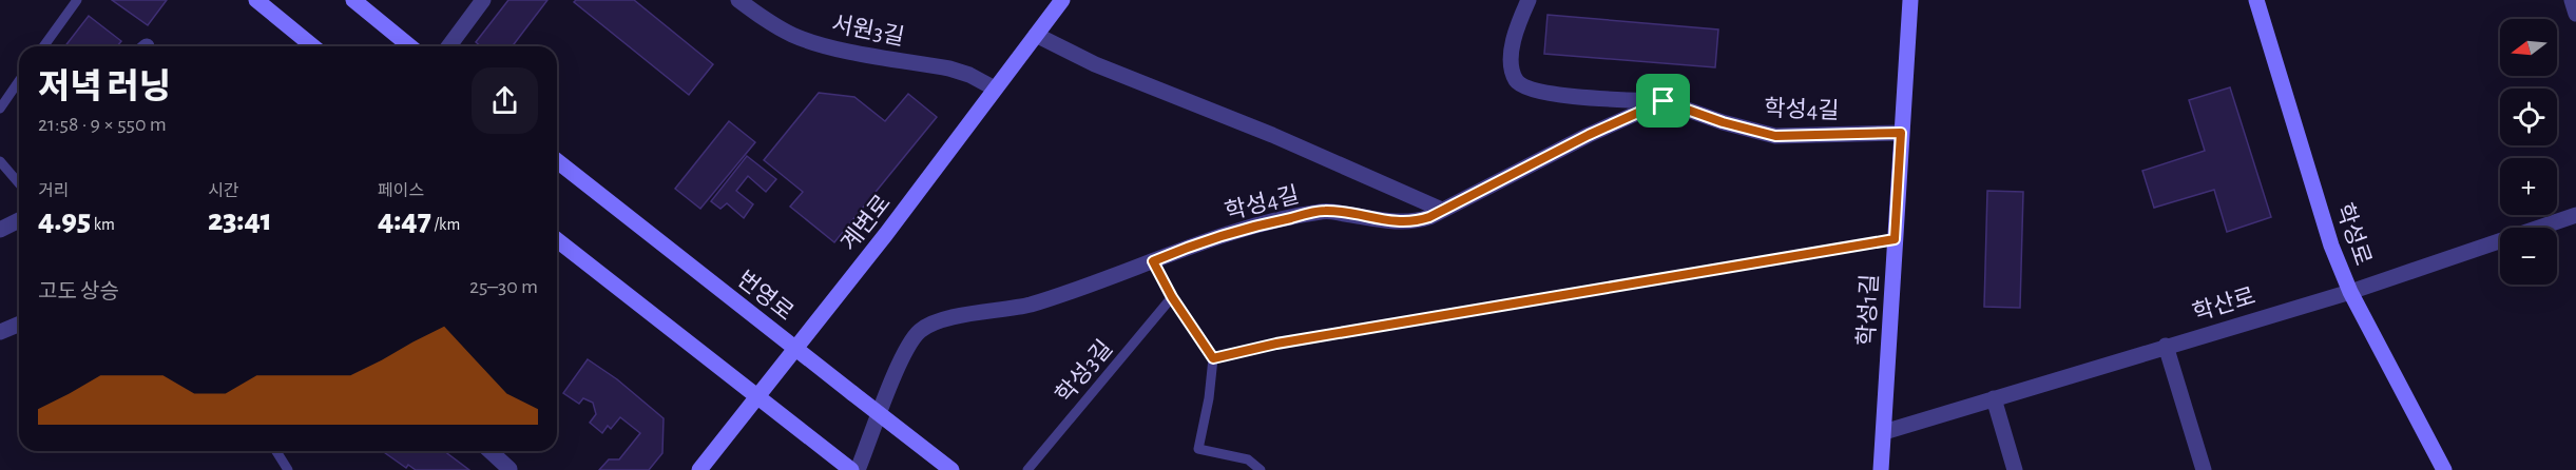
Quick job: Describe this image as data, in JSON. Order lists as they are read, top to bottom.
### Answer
{
  "streets": {
    "street": [
      "서원3길",
      "학성4길",
      "계변로",
      "학성로",
      "번영로",
      "학산로",
      "학성1길"
    ],
    "lane": ["학성3길"]
  },
  "crossings": [
    ["서원3길", "계변로"],
    ["학성4길", "학성1길"],
    ["계변로", "번영로"],
    ["학성로", "학산로"],
    ["학산로", "학성1길"]
  ],
  "north": "left",
  "page": {
    "map_buttons": ["+", "−"],
    "heading": ["저녁 러닝", "21:58 · 9 × 550 m"],
    "stats": [
      ["거리", "4.95 km"],
      ["시간", "23:41"],
      ["페이스", "4:47 /km"]
    ],
    "chart": ["고도 상승", "25–30 m"]
  }
}
